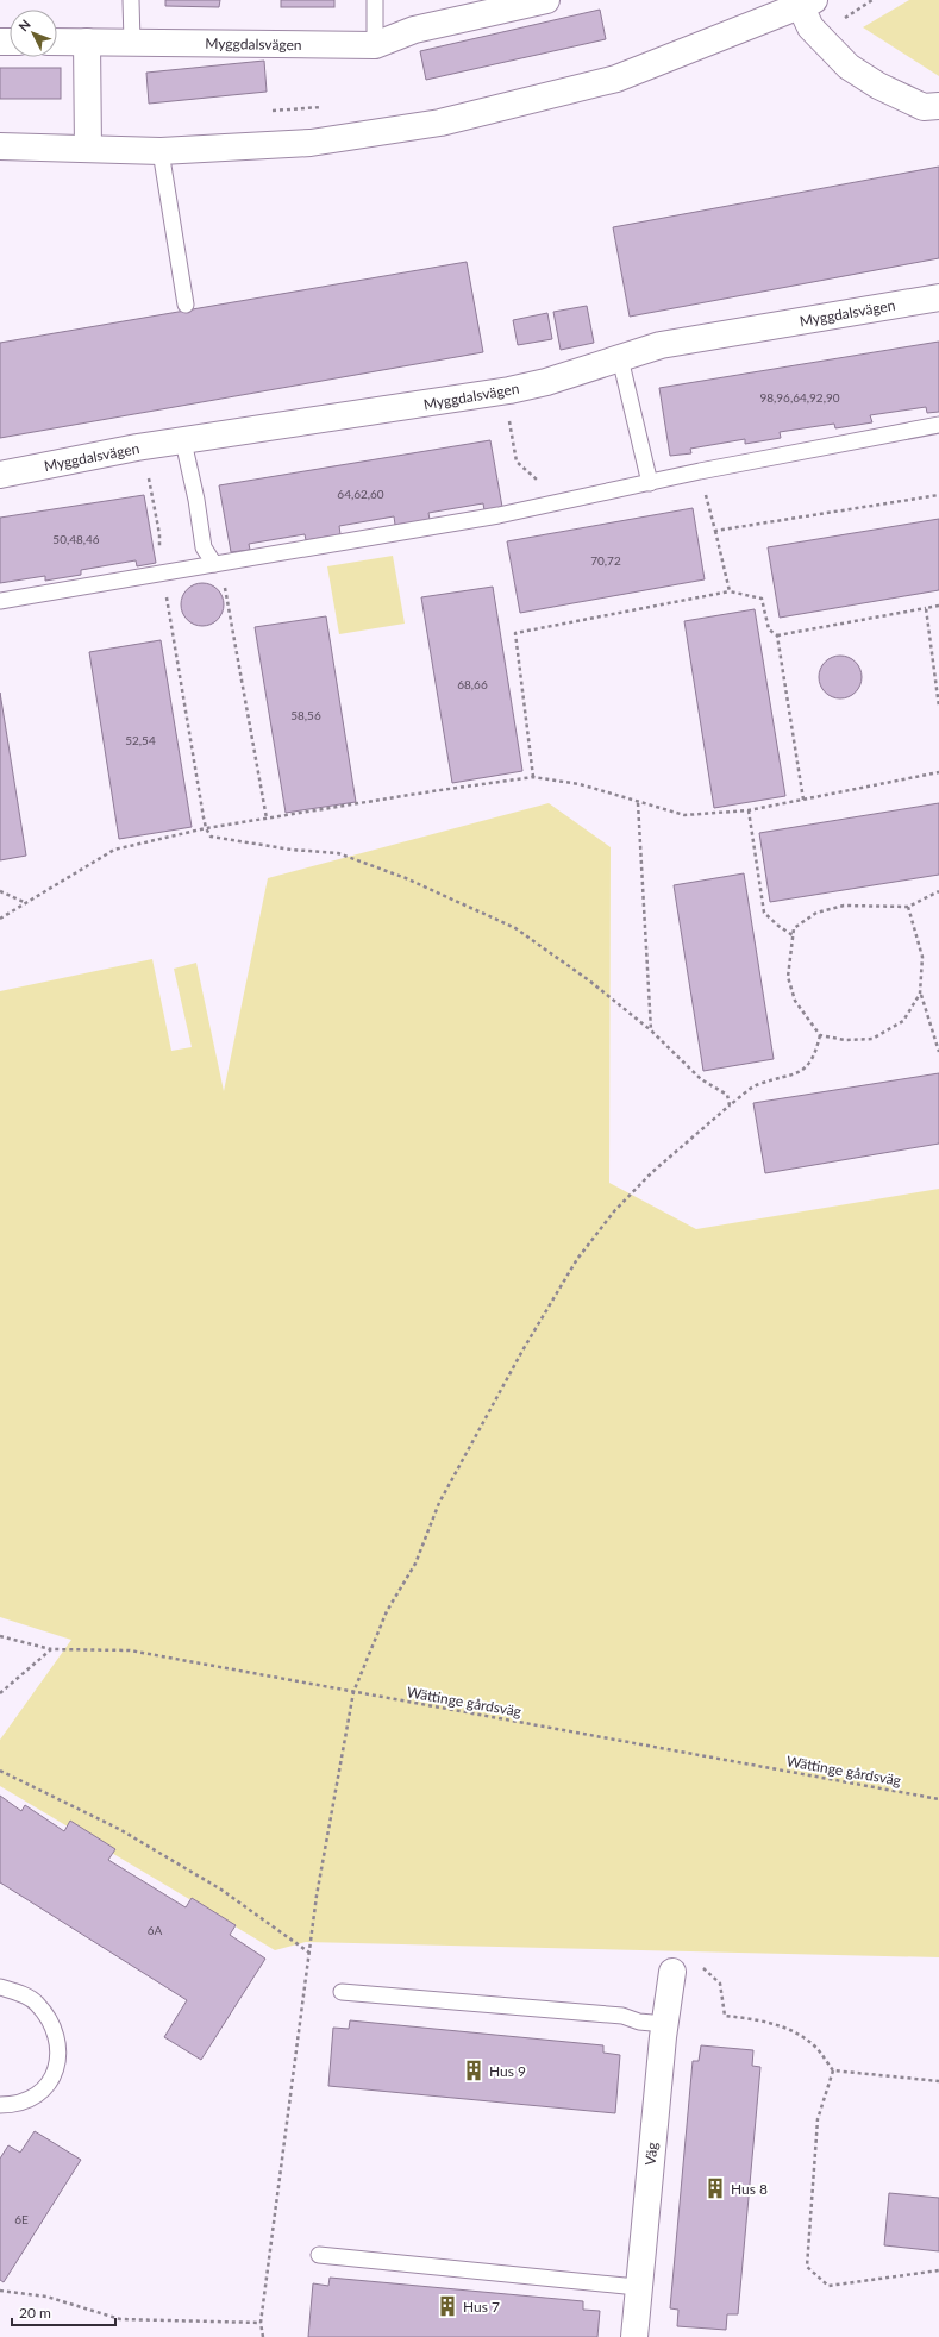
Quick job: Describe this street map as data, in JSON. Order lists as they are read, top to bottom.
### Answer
{
  "streets": {
    "street": ["Myggdalsvägen", "Väg"],
    "path": ["Wättinge gårdsväg"]
  },
  "places": {
    "building": ["Hus 9", "Hus 8", "Hus 7"]
  },
  "house_numbers": [
    "98,96,64,92,90",
    "64,62,60",
    "50,48,46",
    "70,72",
    "68,66",
    "58,56",
    "52,54",
    "6A",
    "6E"
  ],
  "scale_bar": "20 m",
  "north": "top left"
}
